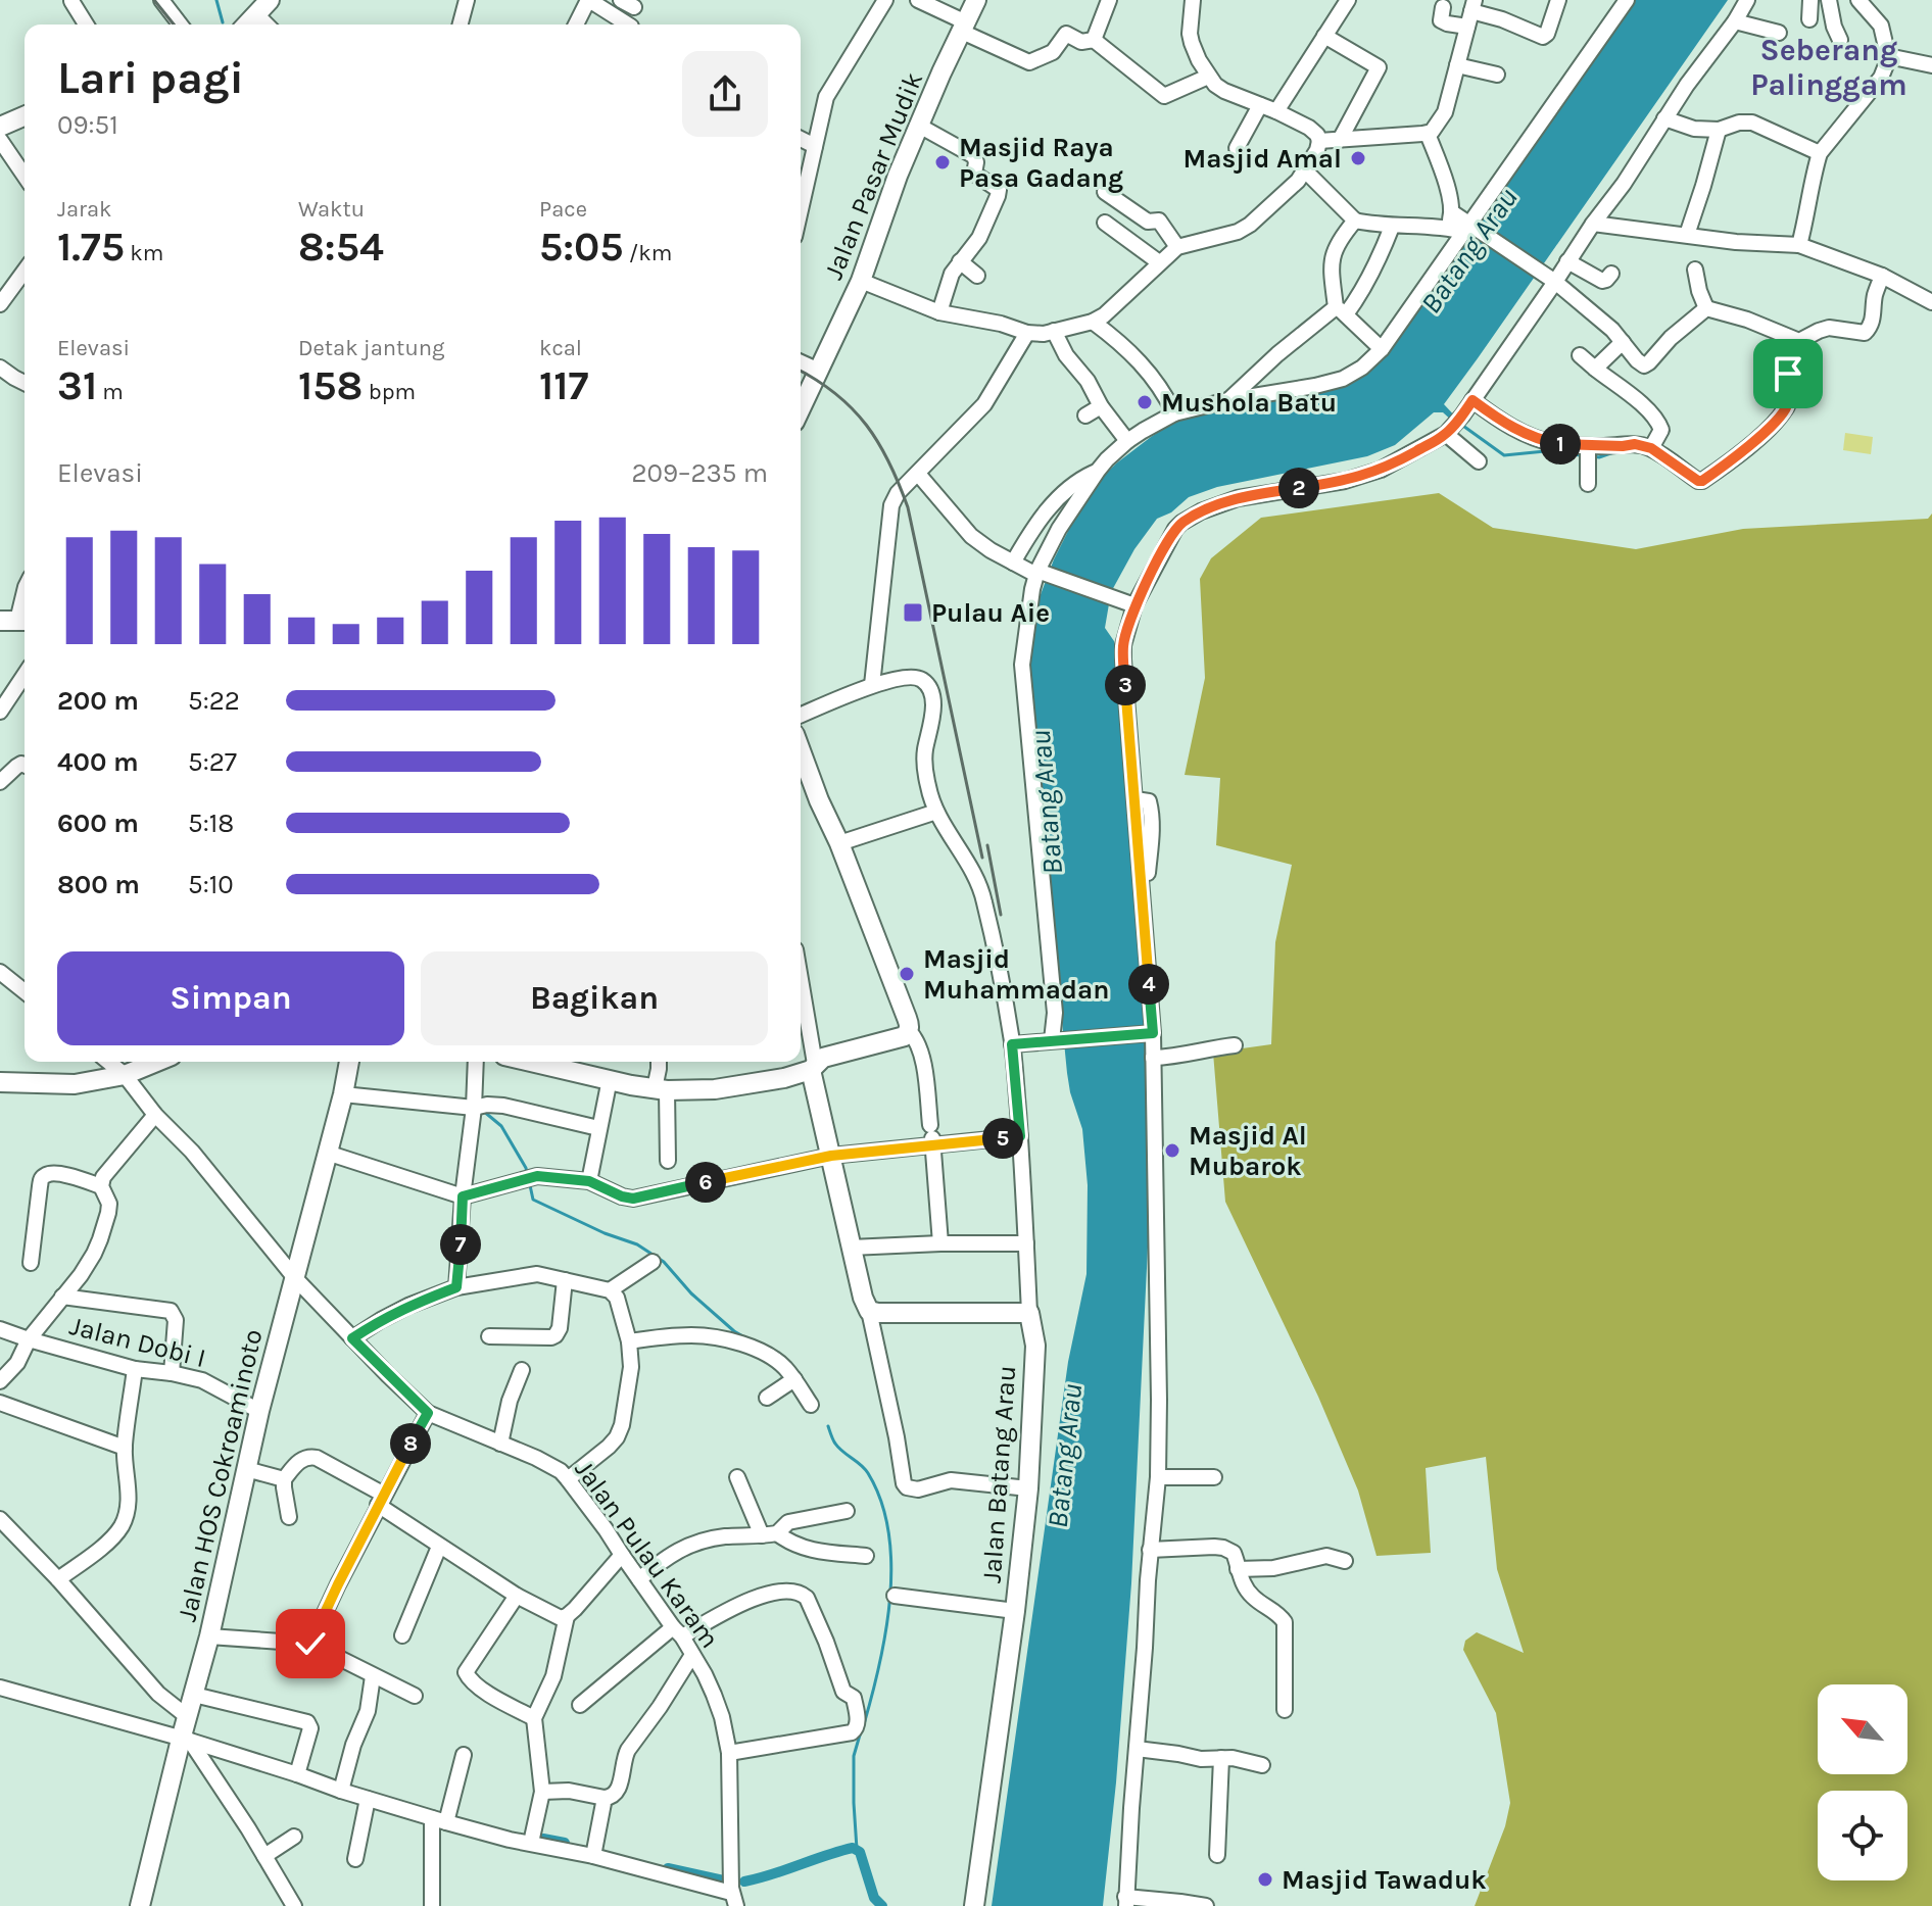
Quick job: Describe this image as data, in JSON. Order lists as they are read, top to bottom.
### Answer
{
  "streets": {
    "main road": ["Jalan Pasar Mudik", "Jalan Batang Arau", "Jalan HOS Cokroaminoto"],
    "street": ["Jalan Dobi I", "Jalan Pulau Karam"]
  },
  "crossings": [
    ["Jalan Dobi I", "Jalan HOS Cokroaminoto"],
    ["Jalan HOS Cokroaminoto", "Jalan Pulau Karam"]
  ],
  "districts": ["Seberang Palinggam"],
  "water": ["Batang Arau"],
  "places": {
    "other": [
      "Masjid Amal",
      "Masjid Raya Pasa Gadang",
      "Mushola Batu",
      "Masjid Muhammadan",
      "Masjid Al Mubarok",
      "Masjid Tawaduk"
    ],
    "transit": ["Pulau Aie"]
  },
  "north": "top left",
  "page": {
    "heading": ["Lari pagi", "09:51"],
    "stats": [
      ["Jarak", "1.75 km"],
      ["Waktu", "8:54"],
      ["Pace", "5:05 /km"],
      ["Elevasi", "31 m"],
      ["Detak jantung", "158 bpm"],
      ["kcal", "117"]
    ],
    "pins": [
      "1",
      "2",
      "3",
      "4",
      "5",
      "6",
      "7",
      "8"
    ],
    "chart": ["Elevasi", "209–235 m"],
    "list": [
      {
        "name": "200 m",
        "note": "5:22"
      },
      {
        "name": "400 m",
        "note": "5:27"
      },
      {
        "name": "600 m",
        "note": "5:18"
      },
      {
        "name": "800 m",
        "note": "5:10"
      }
    ],
    "buttons": ["Simpan", "Bagikan"]
  }
}
